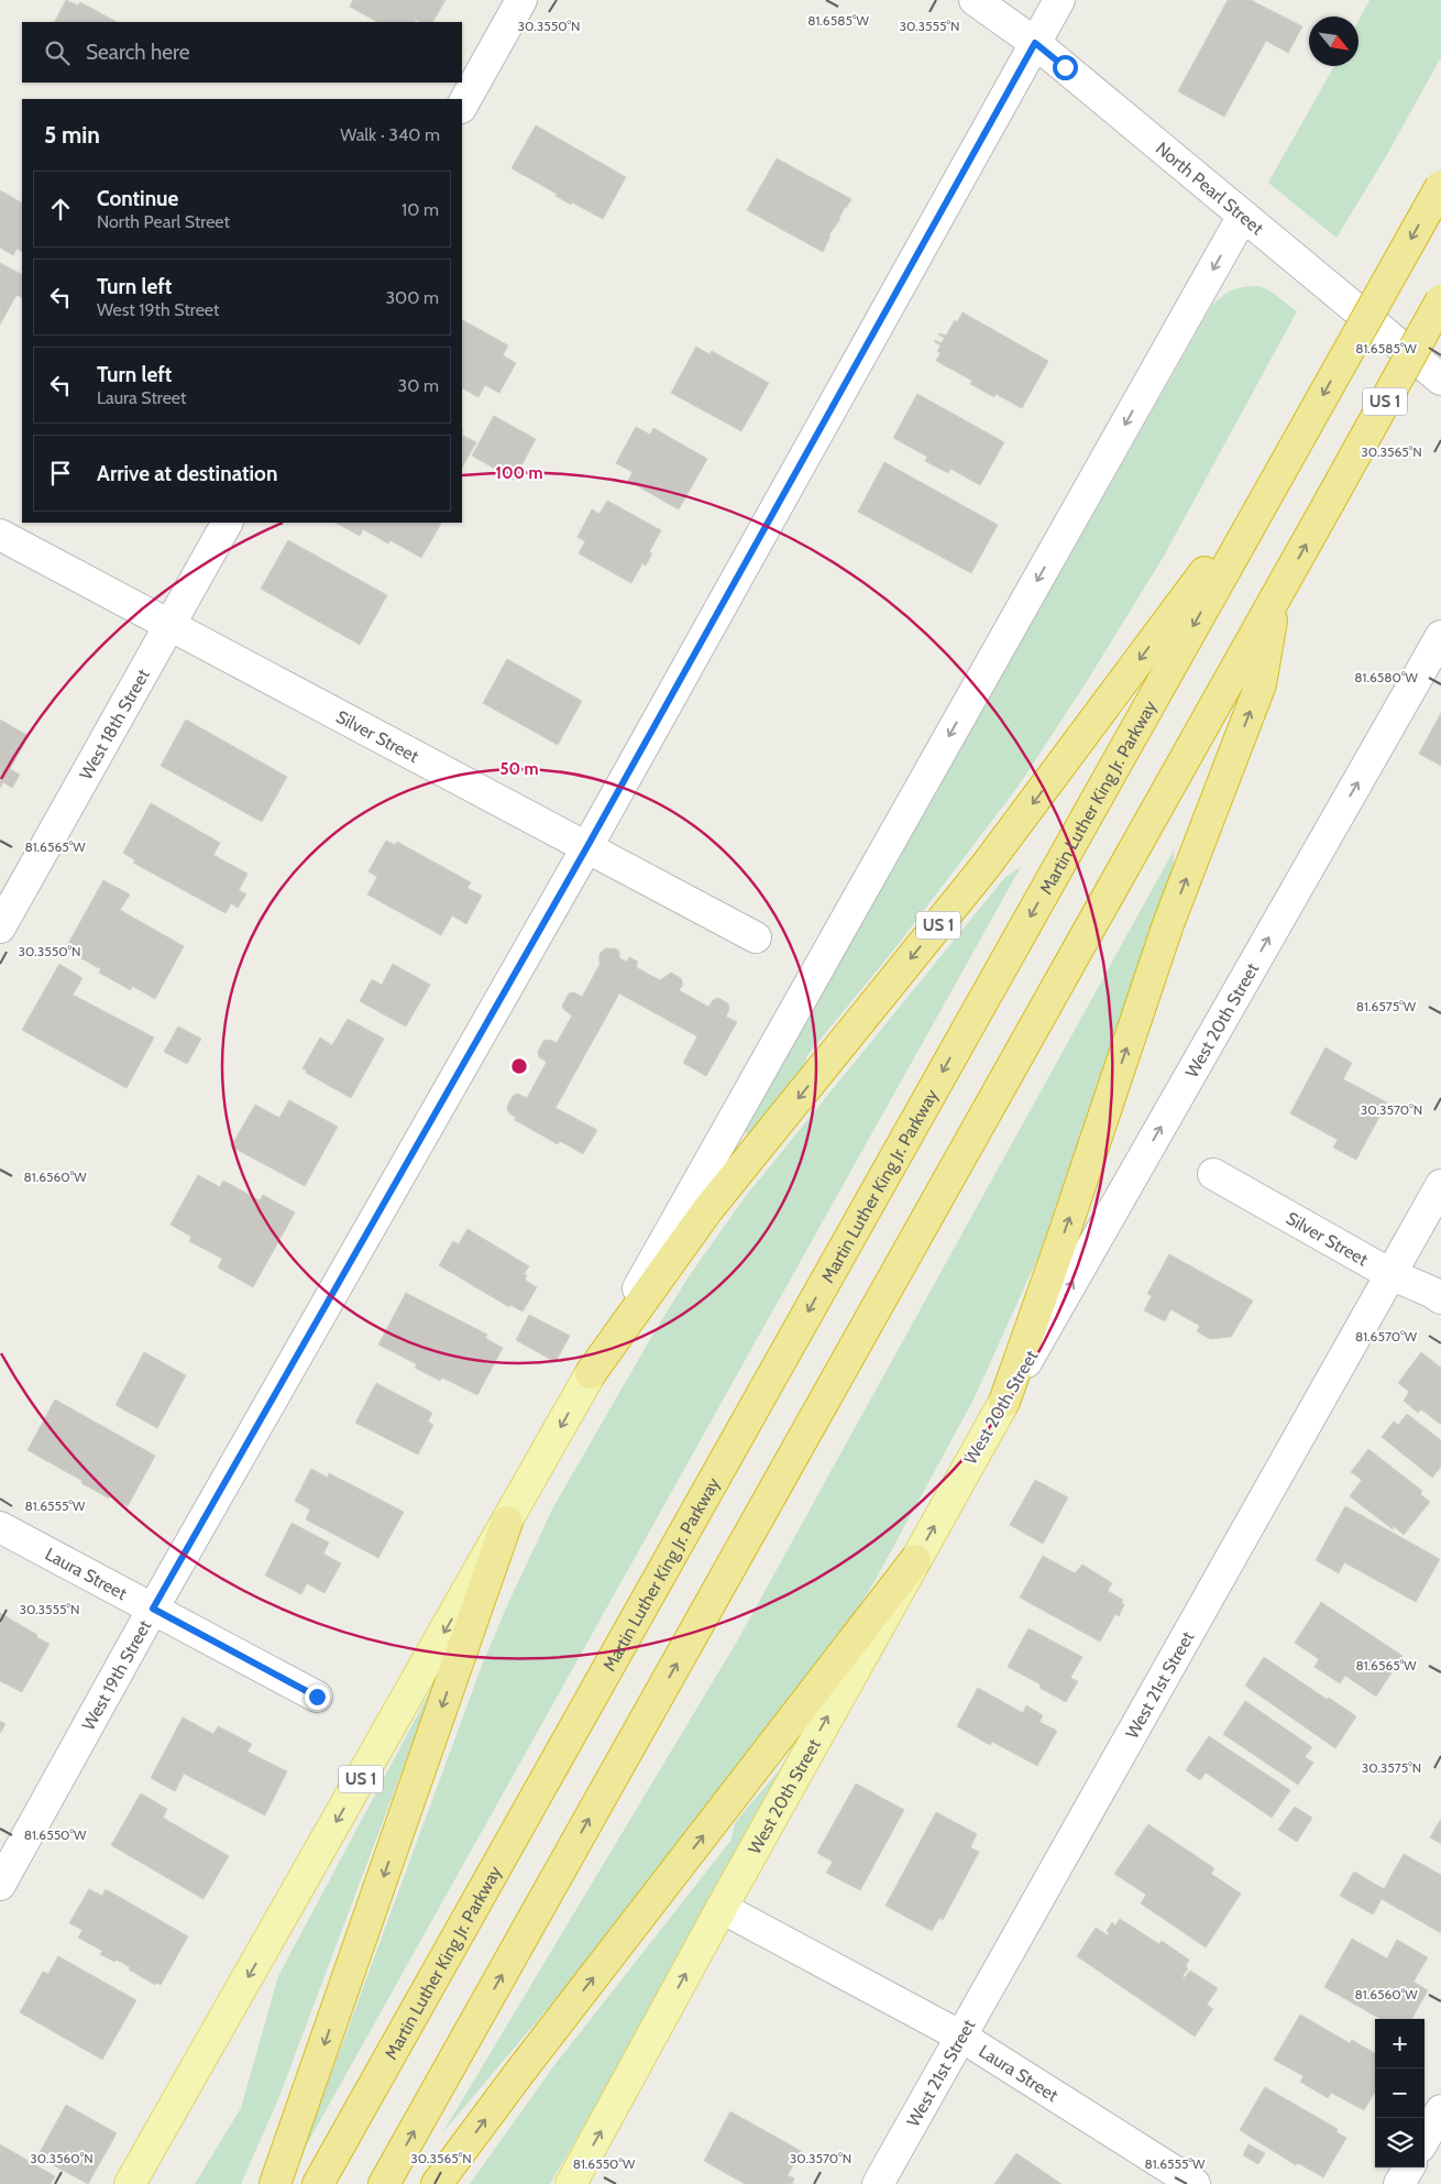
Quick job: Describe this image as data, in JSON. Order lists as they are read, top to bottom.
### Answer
{
  "streets": {
    "highway": ["US 1", "Martin Luther King Jr. Parkway"],
    "main road": ["West 20th Street"],
    "street": [
      "North Pearl Street",
      "West 18th Street",
      "Silver Street",
      "Laura Street",
      "West 19th Street",
      "West 21st Street"
    ]
  },
  "crossings": [
    ["North Pearl Street", "West 19th Street"],
    ["US 1", "Martin Luther King Jr. Parkway"],
    ["West 18th Street", "Silver Street"],
    ["Silver Street", "West 19th Street"],
    ["Silver Street", "West 21st Street"],
    ["West 20th Street", "Laura Street"],
    ["Laura Street", "West 19th Street"],
    ["Laura Street", "West 21st Street"]
  ],
  "one_way": ["West 20th Street"],
  "north": "bottom right",
  "page": {
    "search": "Search here",
    "heading": ["5 min", "Walk · 340 m"],
    "list": [
      ["Continue", "North Pearl Street", "10 m"],
      ["Turn left", "West 19th Street", "300 m"],
      ["Turn left", "Laura Street", "30 m"],
      "Arrive at destination"
    ],
    "map_buttons": ["+", "−"]
  },
  "coordinates": [
    "81.6585°W",
    "30.3550°N",
    "30.3555°N",
    "30.3565°N",
    "81.6580°W",
    "81.6565°W",
    "81.6575°W",
    "30.3570°N",
    "81.6560°W",
    "81.6570°W",
    "81.6555°W",
    "30.3575°N",
    "81.6550°W",
    "30.3560°N"
  ],
  "rings": ["100 m", "50 m"]
}
